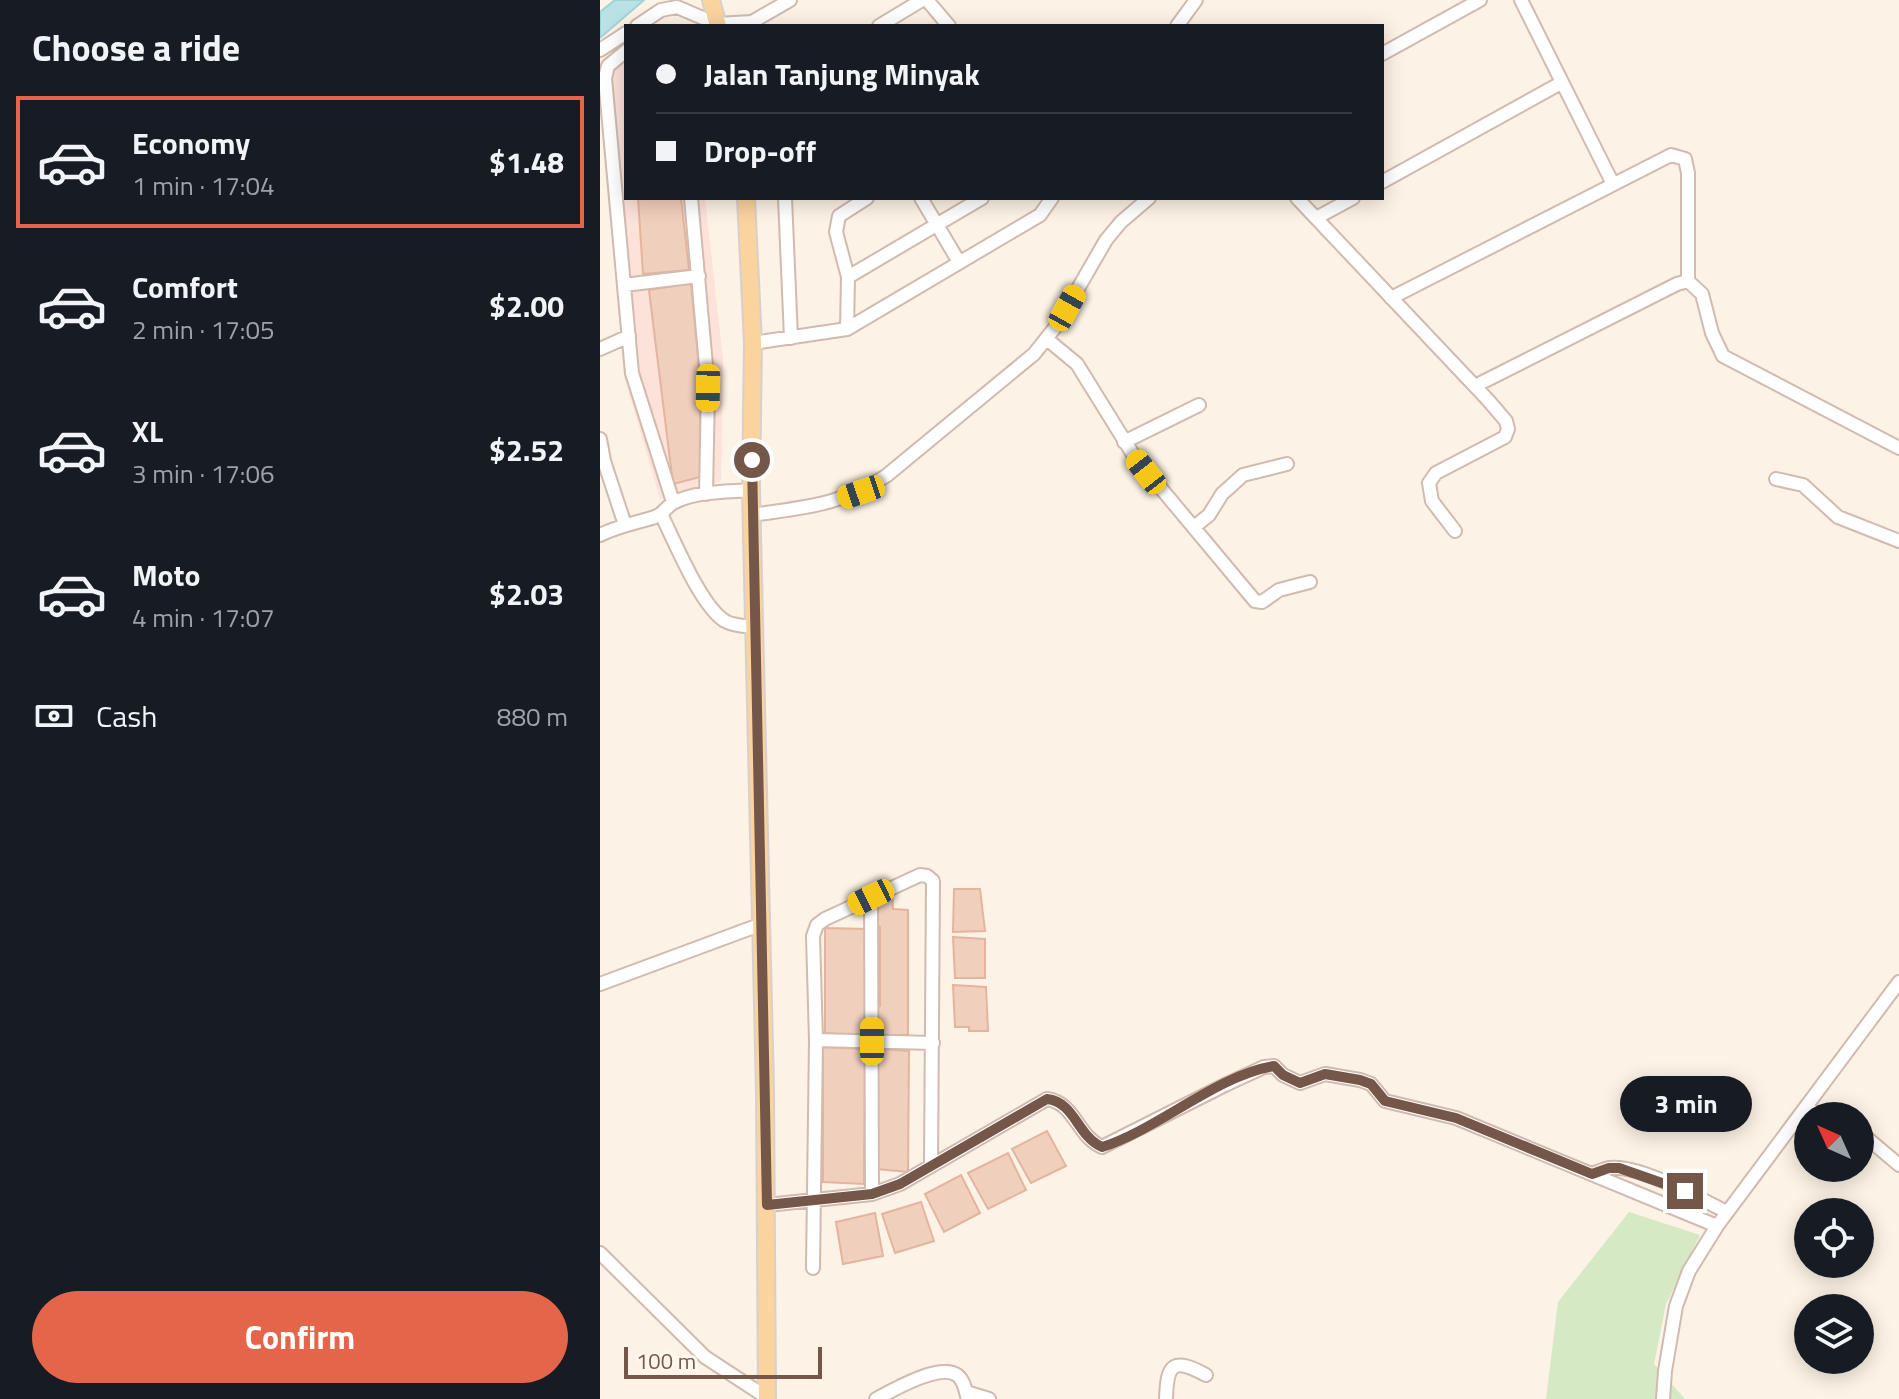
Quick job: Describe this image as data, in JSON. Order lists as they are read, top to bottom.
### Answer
{
  "scale_bar": "100 m",
  "north": "top left",
  "page": {
    "heading": "Choose a ride",
    "banner": ["Jalan Tanjung Minyak", "Drop-off"],
    "list": [
      {
        "name": "Economy",
        "note": "1 min · 17:04",
        "value": "$1.48"
      },
      {
        "name": "Comfort",
        "note": "2 min · 17:05",
        "value": "$2.00"
      },
      {
        "name": "XL",
        "note": "3 min · 17:06",
        "value": "$2.52"
      },
      {
        "name": "Moto",
        "note": "4 min · 17:07",
        "value": "$2.03"
      }
    ],
    "pay": ["Cash", "880 m"],
    "bubble": "3 min",
    "buttons": "Confirm",
    "scale": "100 m"
  }
}
